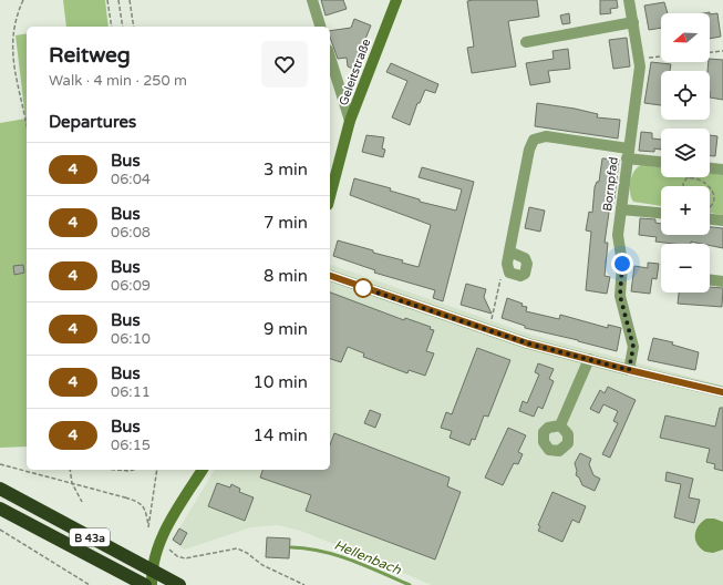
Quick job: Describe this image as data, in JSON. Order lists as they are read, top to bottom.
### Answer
{
  "streets": {
    "highway": ["B 43a"],
    "main road": ["Geleitstraße"],
    "street": ["Bornpfad"]
  },
  "water": ["Hellenbach"],
  "lines": ["bus line 4"],
  "north": "left",
  "page": {
    "map_buttons": ["+", "−"],
    "heading": [
      ["Reitweg", "Walk · 4 min · 250 m"],
      "Departures"
    ],
    "list": [
      {
        "mark": "4",
        "name": "Bus",
        "note": "06:04",
        "value": "3 min"
      },
      {
        "mark": "4",
        "name": "Bus",
        "note": "06:08",
        "value": "7 min"
      },
      {
        "mark": "4",
        "name": "Bus",
        "note": "06:09",
        "value": "8 min"
      },
      {
        "mark": "4",
        "name": "Bus",
        "note": "06:10",
        "value": "9 min"
      },
      {
        "mark": "4",
        "name": "Bus",
        "note": "06:11",
        "value": "10 min"
      },
      {
        "mark": "4",
        "name": "Bus",
        "note": "06:15",
        "value": "14 min"
      }
    ]
  }
}
